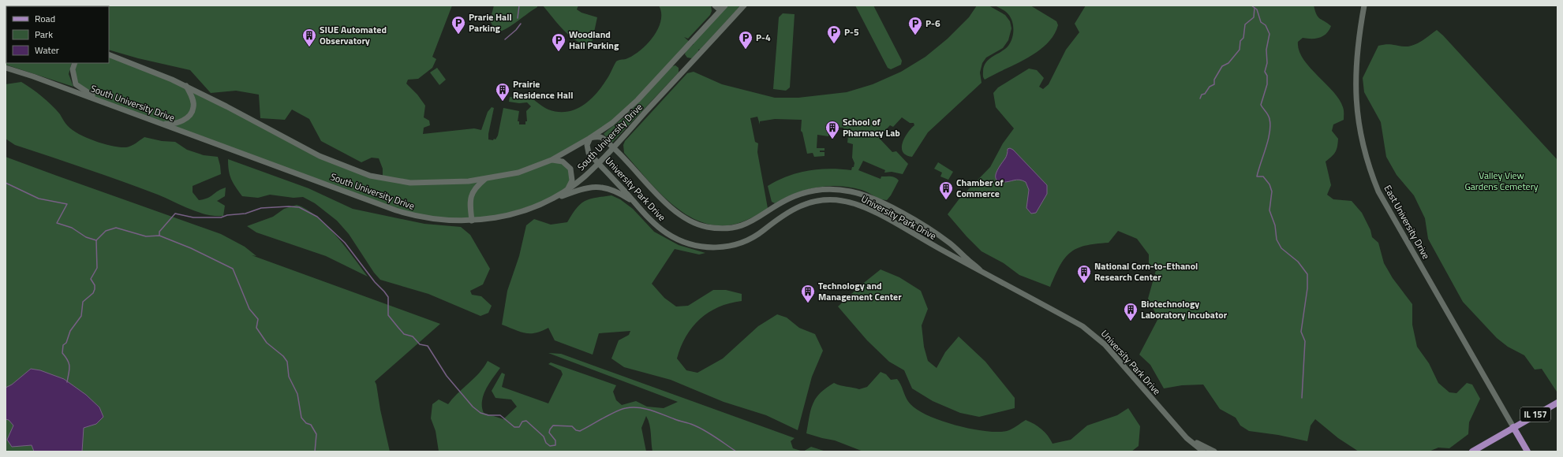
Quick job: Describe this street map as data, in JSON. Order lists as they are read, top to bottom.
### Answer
{
  "streets": {
    "main road": [
      "South University Drive",
      "University Park Drive",
      "East University Drive",
      "IL 157"
    ]
  },
  "crossings": [
    ["South University Drive", "University Park Drive"],
    ["East University Drive", "IL 157"]
  ],
  "parks": ["Valley View Gardens Cemetery"],
  "places": {
    "parking": [
      "Prarie Hall Parking",
      "P-6",
      "P-5",
      "P-4",
      "Woodland Hall Parking"
    ],
    "building": [
      "SIUE Automated Observatory",
      "Prairie Residence Hall",
      "School of Pharmacy Lab",
      "Chamber of Commerce",
      "National Corn-to-Ethanol Research Center",
      "Technology and Management Center",
      "Biotechnology Laboratory Incubator"
    ]
  },
  "legend": ["Road", "Park", "Water"]
}
